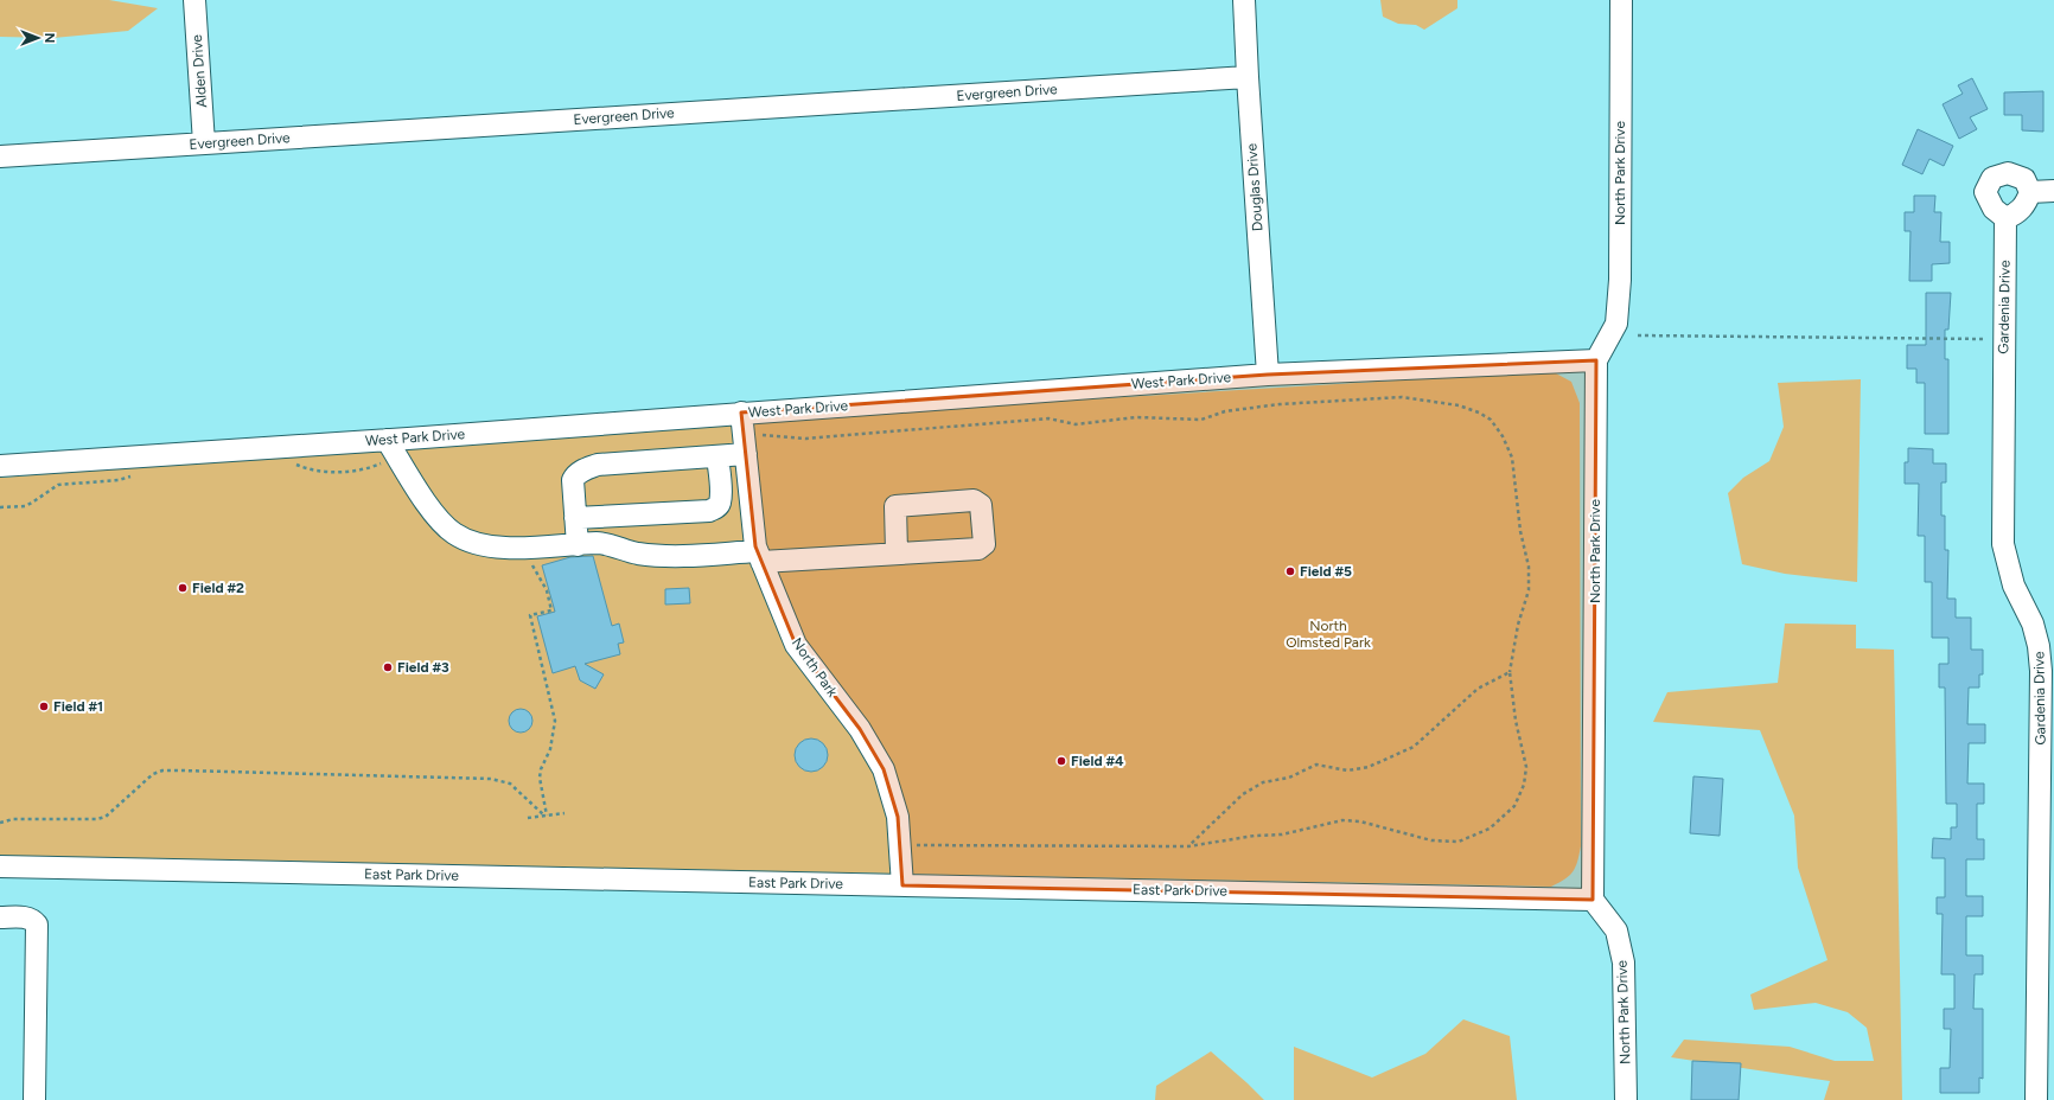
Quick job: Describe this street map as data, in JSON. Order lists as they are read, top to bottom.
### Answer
{
  "streets": {
    "street": [
      "Alden Drive",
      "Evergreen Drive",
      "North Park Drive",
      "Douglas Drive",
      "Gardenia Drive",
      "West Park Drive",
      "North Park",
      "East Park Drive"
    ]
  },
  "crossings": [
    ["Alden Drive", "Evergreen Drive"],
    ["Evergreen Drive", "Douglas Drive"],
    ["North Park Drive", "West Park Drive"],
    ["North Park Drive", "East Park Drive"],
    ["Douglas Drive", "West Park Drive"],
    ["West Park Drive", "North Park"],
    ["North Park", "East Park Drive"]
  ],
  "parks": ["North Olmsted Park"],
  "places": [
    "Field #5",
    "Field #2",
    "Field #3",
    "Field #1",
    "Field #4"
  ],
  "north": "right"
}
